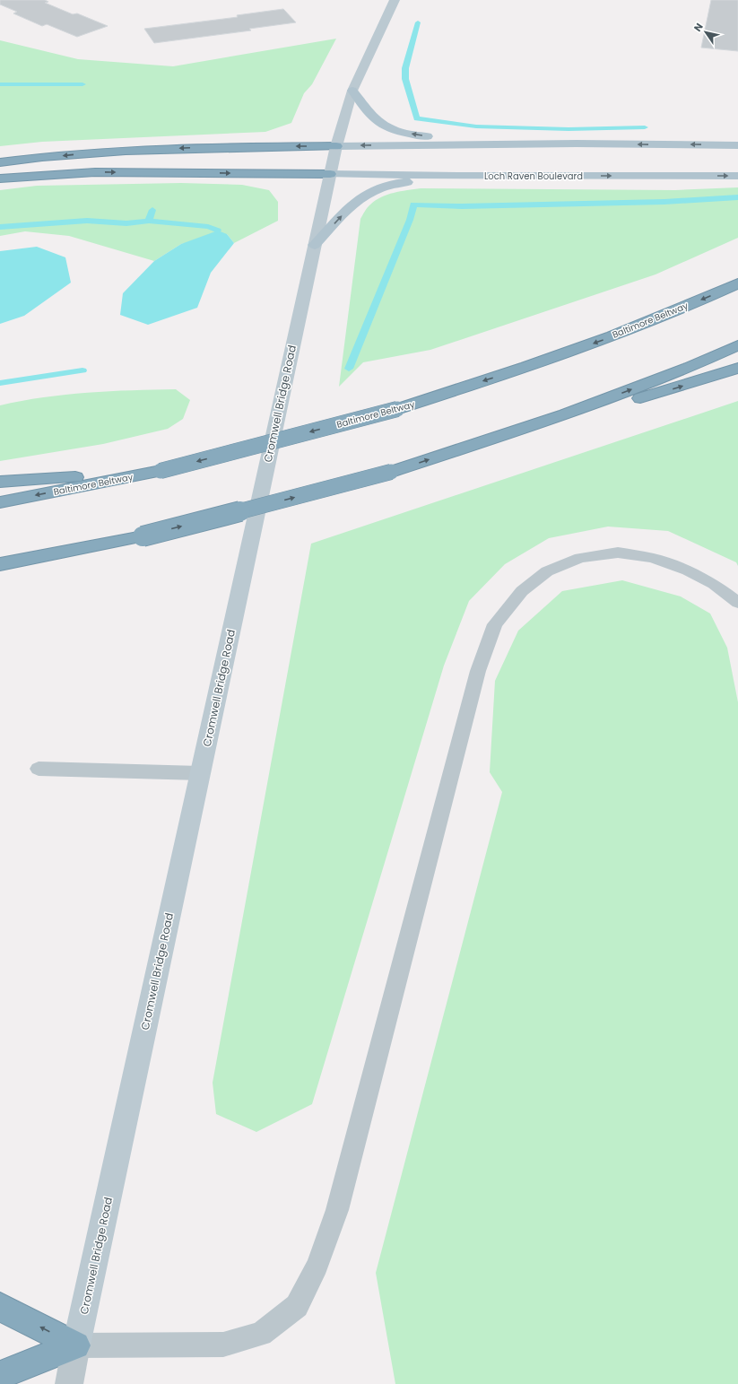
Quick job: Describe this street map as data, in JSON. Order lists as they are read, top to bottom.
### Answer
{
  "streets": {
    "highway": ["Baltimore Beltway"],
    "main road": ["Loch Raven Boulevard", "Cromwell Bridge Road"]
  },
  "crossings": [
    ["Loch Raven Boulevard", "Cromwell Bridge Road"]
  ],
  "north": "top left"
}
